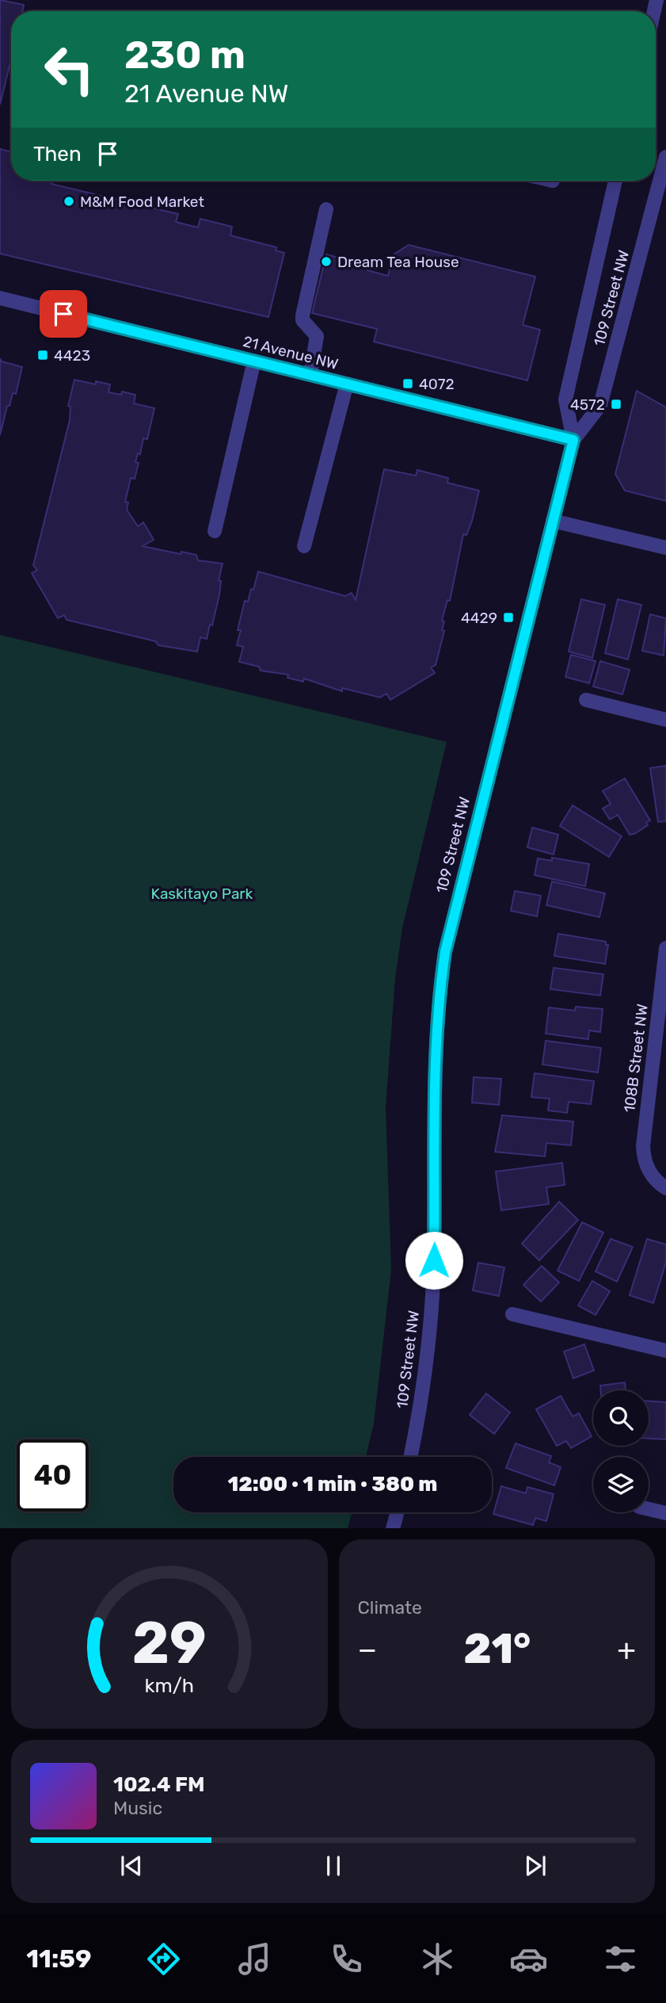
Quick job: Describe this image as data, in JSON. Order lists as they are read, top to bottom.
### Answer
{
  "streets": {
    "street": ["109 Street NW", "21 Avenue NW", "108B Street NW"]
  },
  "crossings": [
    ["109 Street NW", "21 Avenue NW"]
  ],
  "parks": ["Kaskitayo Park"],
  "places": {
    "other": ["M&M Food Market", "Dream Tea House"],
    "transit": [
      "4423",
      "4072",
      "4572",
      "4429"
    ]
  },
  "page": {
    "turn": ["230 m", "21 Avenue NW"],
    "then": "Then",
    "limit": "40",
    "trip": "12:00 · 1 min · 380 m",
    "tile": "Climate",
    "heat": ["−", "21°", "+"],
    "song": ["102.4 FM", "Music"],
    "tabs": "11:59",
    "gauge": ["29", "km/h"]
  }
}
